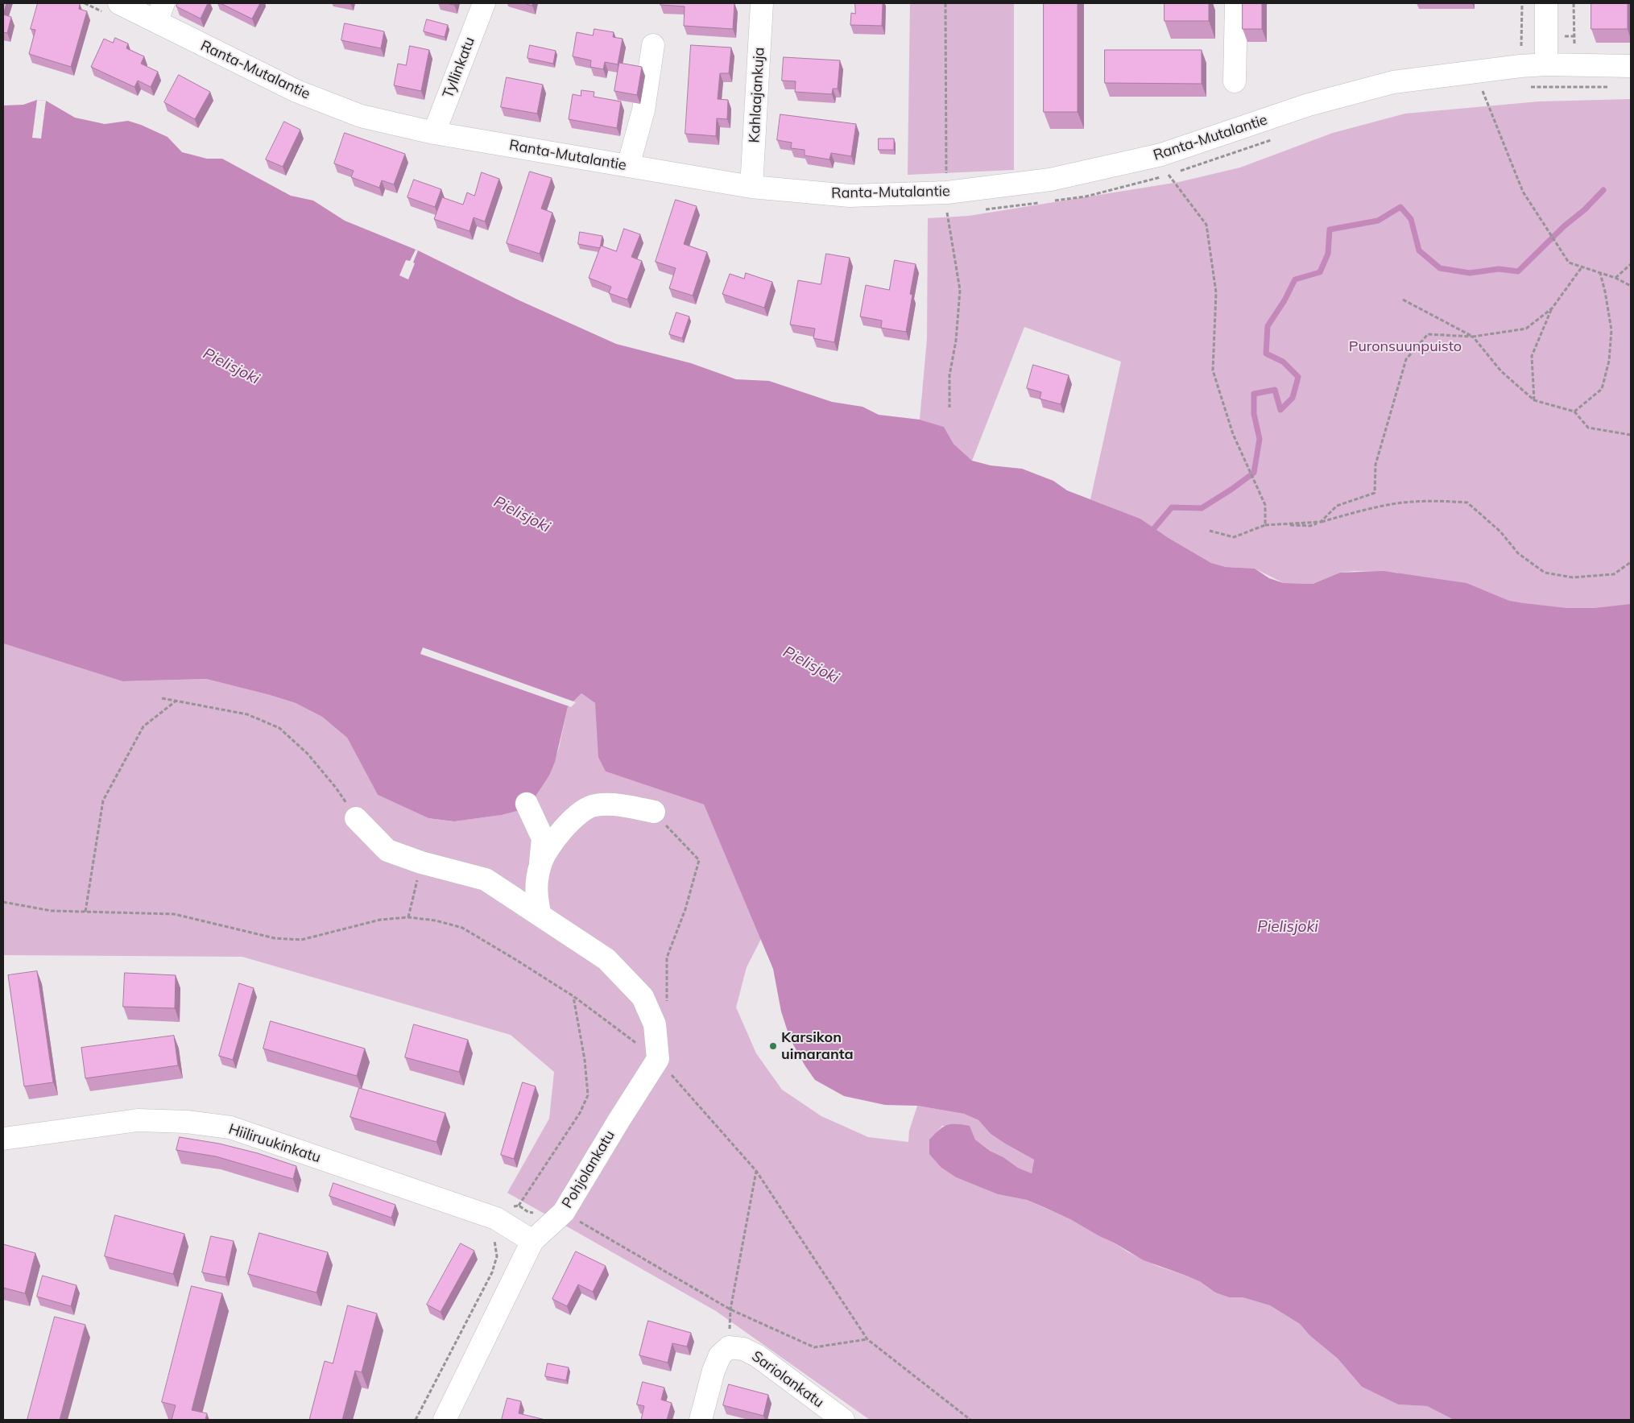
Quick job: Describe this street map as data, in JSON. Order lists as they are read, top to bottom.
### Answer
{
  "streets": {
    "street": [
      "Tyllinkatu",
      "Ranta-Mutalantie",
      "Kahlaajankuja",
      "Hiiliruukinkatu",
      "Pohjolankatu",
      "Sariolankatu"
    ]
  },
  "crossings": [
    ["Tyllinkatu", "Ranta-Mutalantie"],
    ["Ranta-Mutalantie", "Kahlaajankuja"],
    ["Hiiliruukinkatu", "Pohjolankatu"]
  ],
  "water": ["Pielisjoki"],
  "parks": ["Puronsuunpuisto"],
  "places": ["Karsikon uimaranta"]
}
